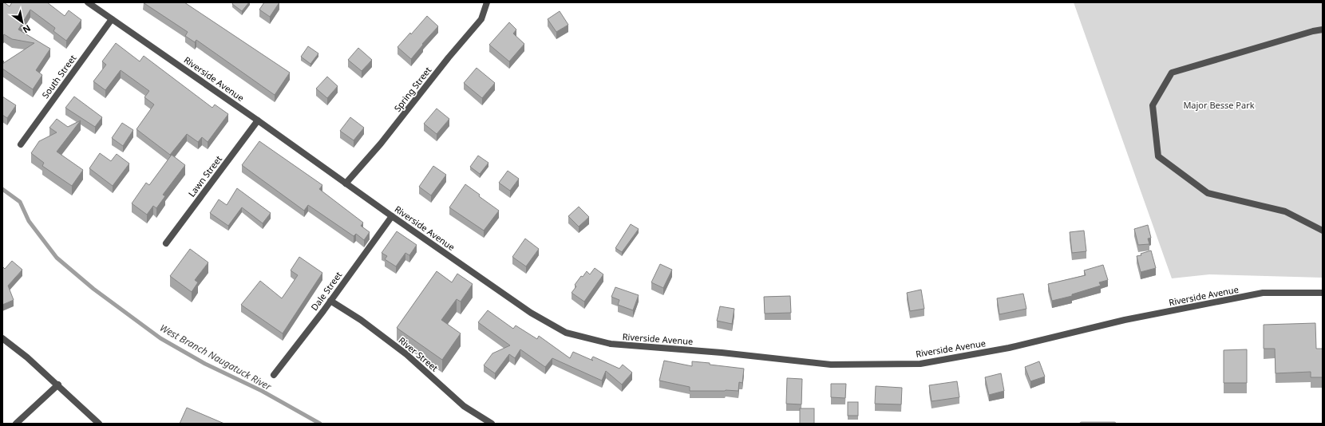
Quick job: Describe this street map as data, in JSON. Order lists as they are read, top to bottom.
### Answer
{
  "streets": {
    "street": [
      "South Street",
      "Riverside Avenue",
      "Spring Street",
      "Lawn Street",
      "Dale Street",
      "River Street"
    ]
  },
  "crossings": [
    ["South Street", "Riverside Avenue"],
    ["Riverside Avenue", "Spring Street"],
    ["Riverside Avenue", "Lawn Street"],
    ["Riverside Avenue", "Dale Street"],
    ["Dale Street", "River Street"]
  ],
  "water": ["West Branch Naugatuck River"],
  "parks": ["Major Besse Park"],
  "north": "bottom right"
}
